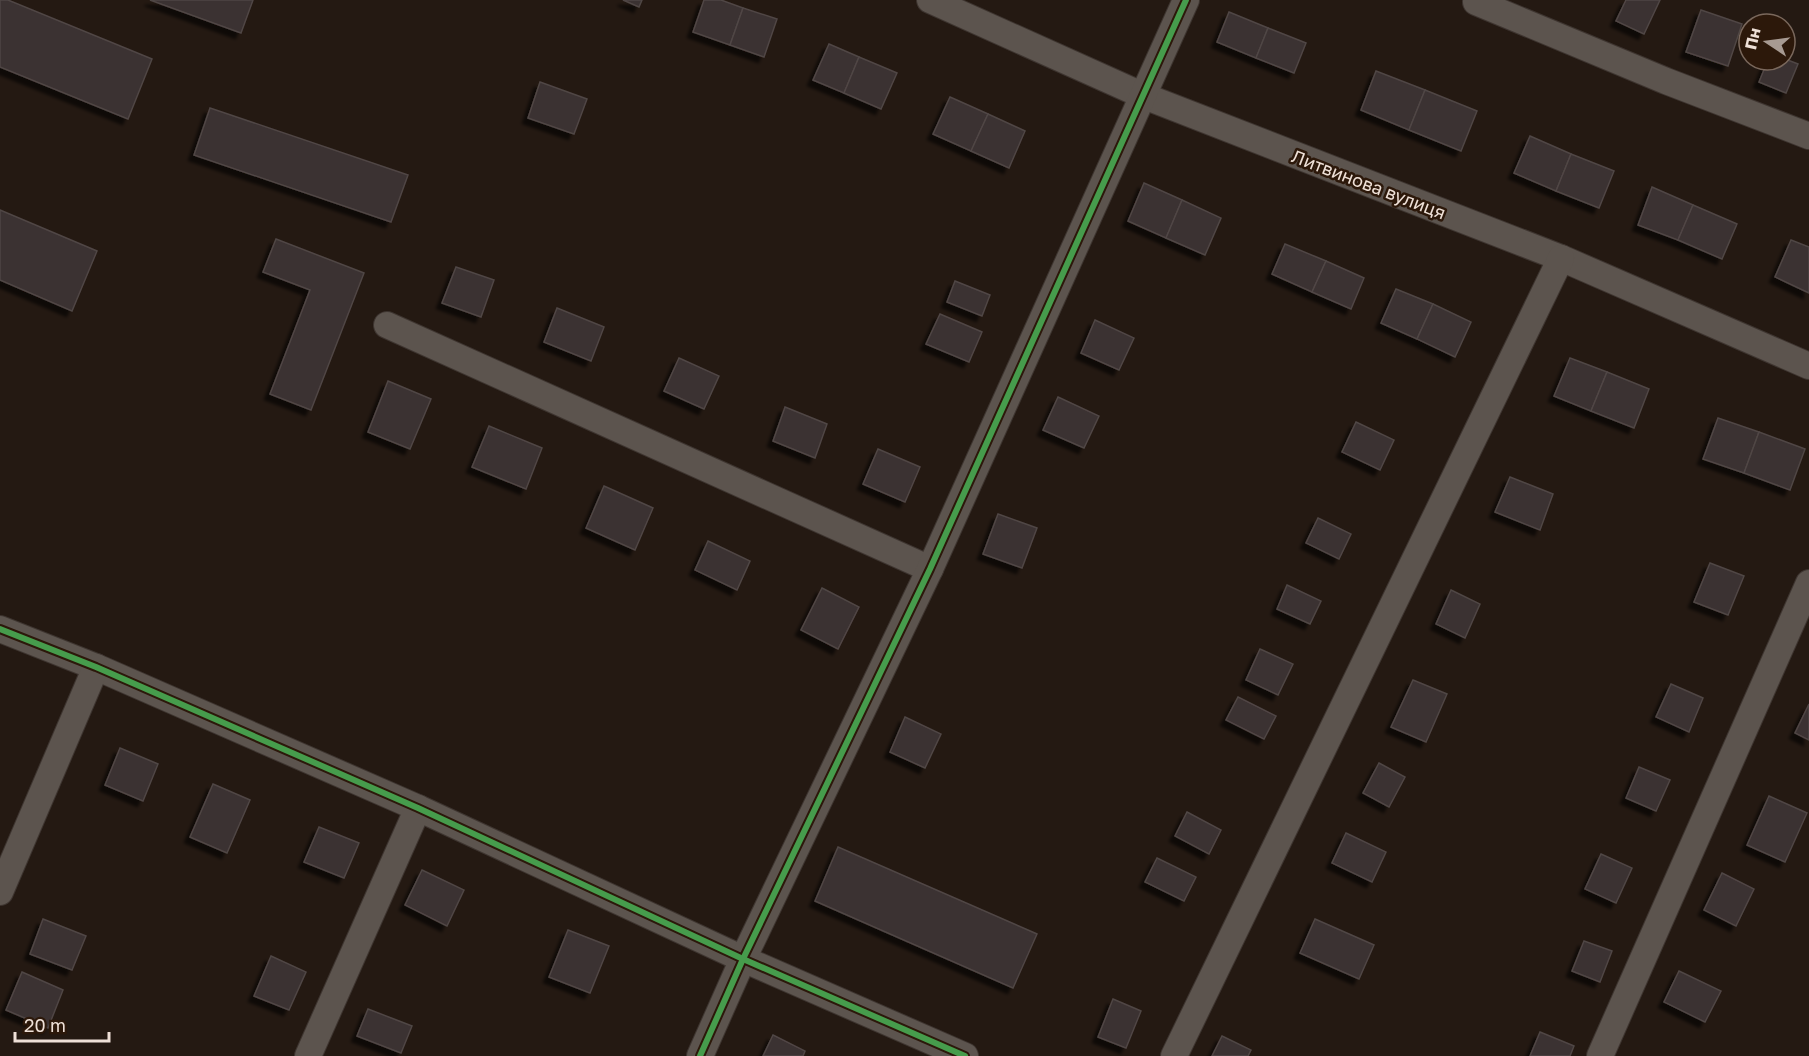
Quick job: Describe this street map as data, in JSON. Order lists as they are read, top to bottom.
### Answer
{
  "streets": {
    "street": ["Литвинова вулиця"]
  },
  "scale_bar": "20 m",
  "north": "left"
}
